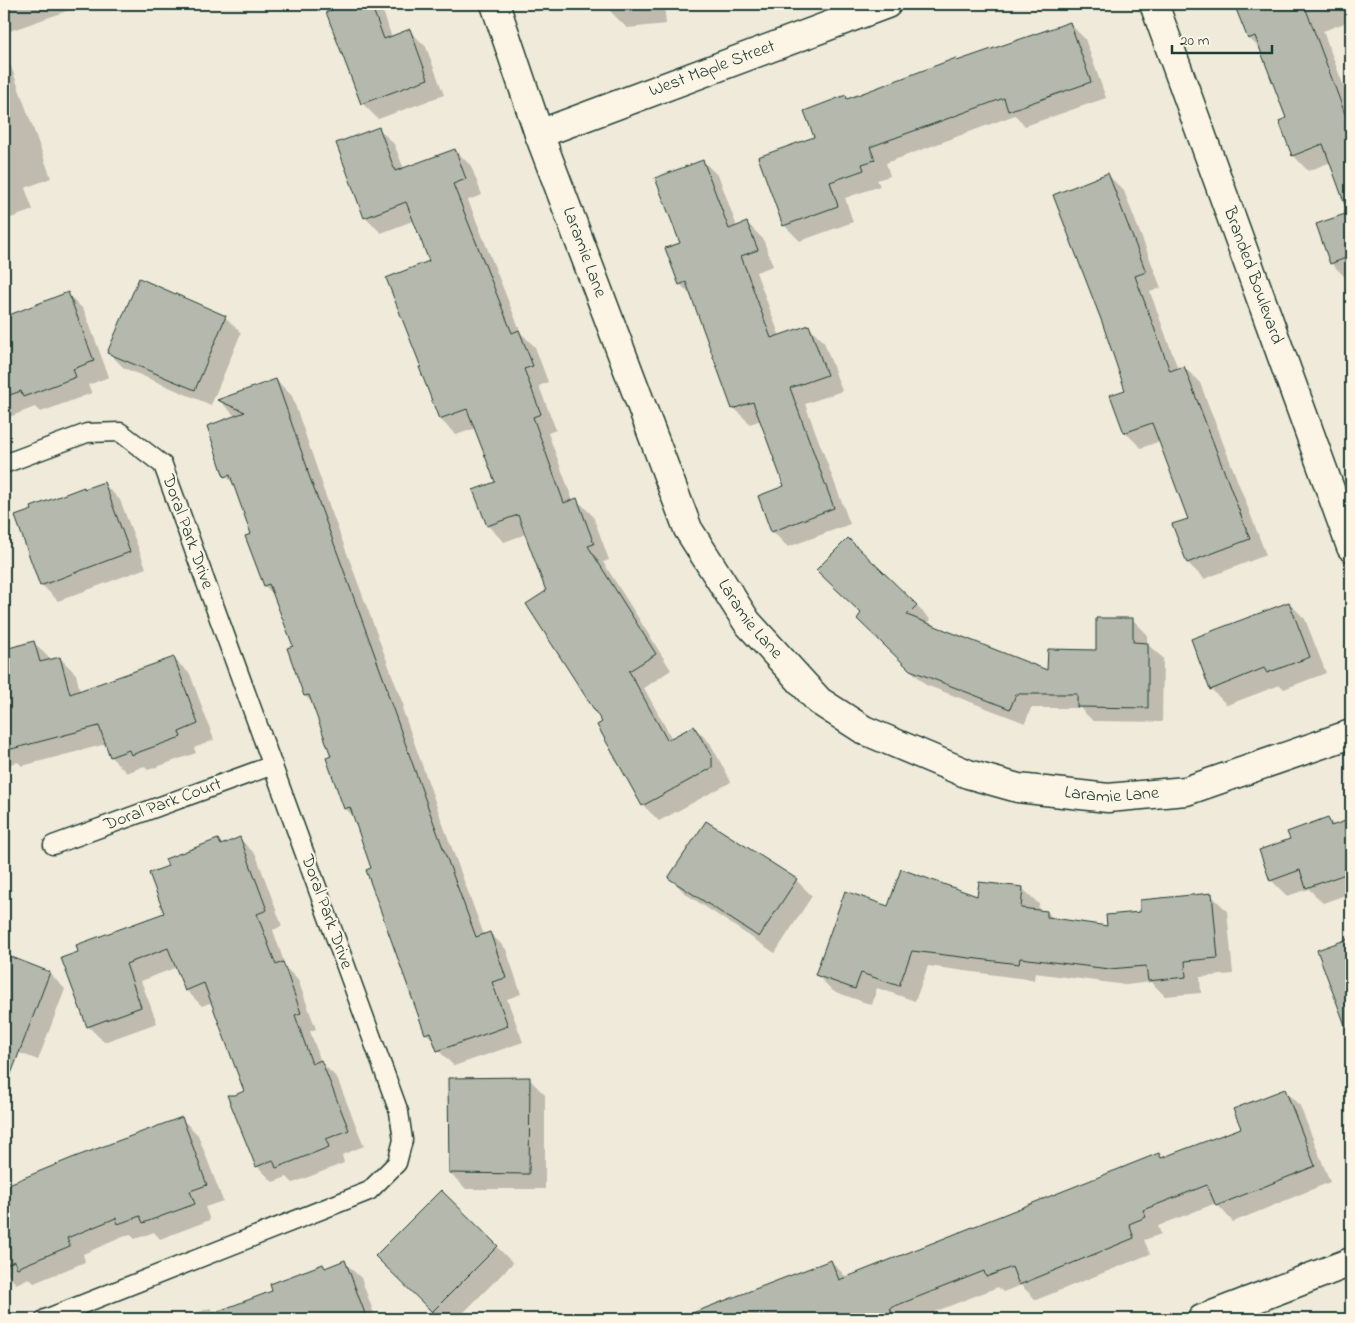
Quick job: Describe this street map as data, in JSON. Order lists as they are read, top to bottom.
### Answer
{
  "streets": {
    "street": ["West Maple Street", "Laramie Lane", "Branded Boulevard"],
    "lane": ["Doral Park Drive", "Doral Park Court"]
  },
  "crossings": [
    ["West Maple Street", "Laramie Lane"],
    ["Doral Park Drive", "Doral Park Court"]
  ],
  "scale_bar": "20 m"
}
